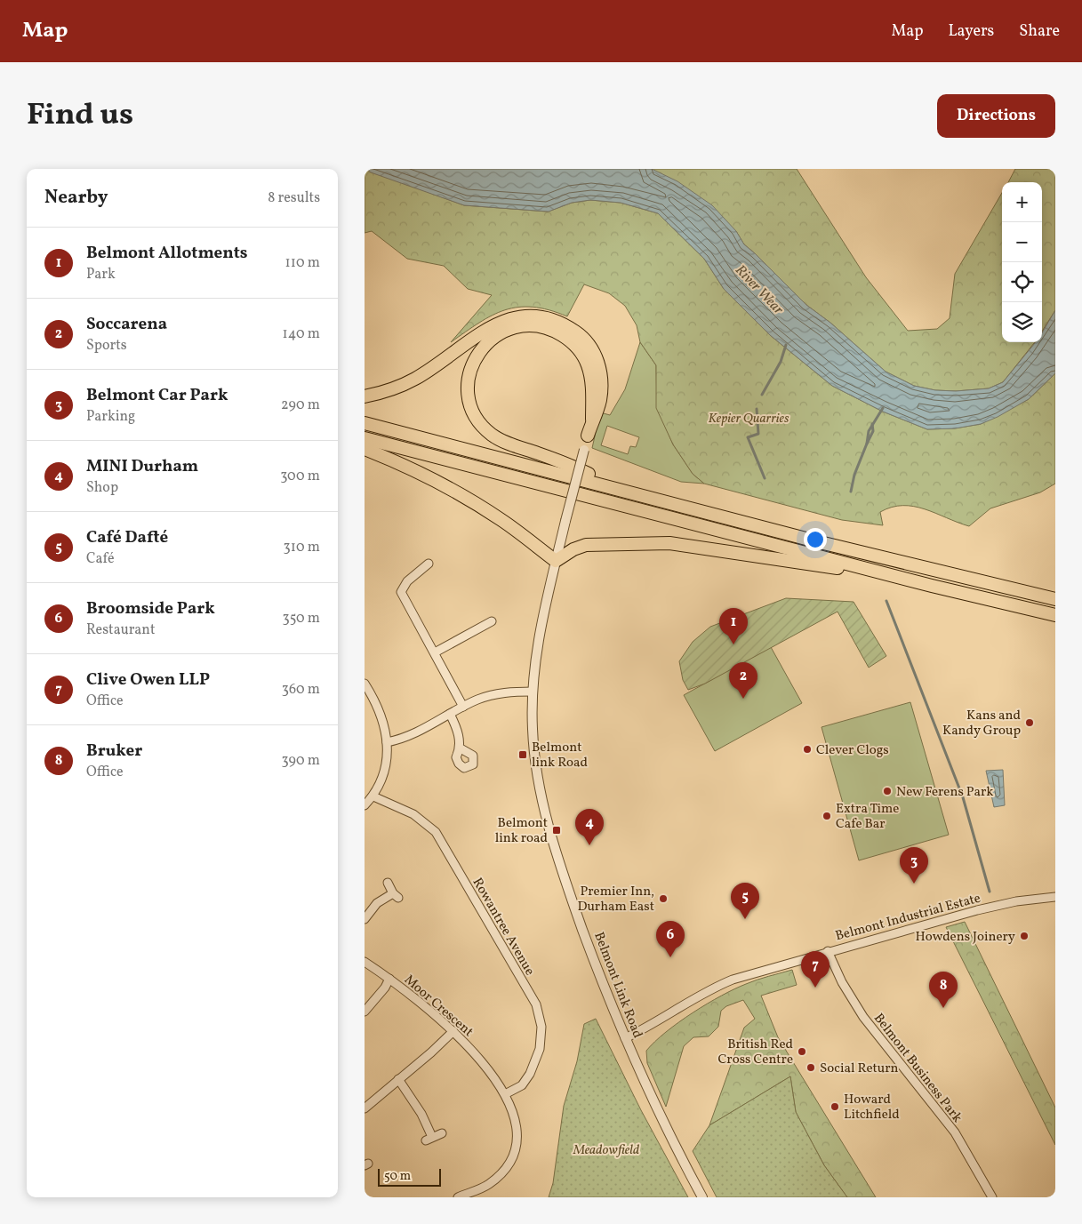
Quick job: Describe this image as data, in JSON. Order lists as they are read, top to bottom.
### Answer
{
  "streets": {
    "street": [
      "Belmont Industrial Estate",
      "Rowantree Avenue",
      "Belmont Link Road",
      "Moor Crescent",
      "Belmont Business Park"
    ]
  },
  "crossings": [
    ["Belmont Industrial Estate", "Belmont Link Road"],
    ["Belmont Industrial Estate", "Belmont Business Park"],
    ["Rowantree Avenue", "Moor Crescent"]
  ],
  "water": ["River Wear"],
  "parks": ["Kepier Quarries", "Meadowfield"],
  "places": {
    "other": [
      "Kans and Kandy Group",
      "Clever Clogs",
      "New Ferens Park",
      "Extra Time Cafe Bar",
      "Premier Inn, Durham East",
      "Howdens Joinery",
      "British Red Cross Centre",
      "Social Return",
      "Howard Litchfield"
    ],
    "transit": ["Belmont link Road", "Belmont link road"]
  },
  "scale_bar": "50 m",
  "page": {
    "header": "Map",
    "nav": ["Map", "Layers", "Share"],
    "title": "Find us",
    "buttons": "Directions",
    "heading": ["Nearby", "8 results"],
    "map_buttons": ["+", "−"],
    "list": [
      {
        "mark": "1",
        "name": "Belmont Allotments",
        "note": "Park",
        "value": "110 m"
      },
      {
        "mark": "2",
        "name": "Soccarena",
        "note": "Sports",
        "value": "140 m"
      },
      {
        "mark": "3",
        "name": "Belmont Car Park",
        "note": "Parking",
        "value": "290 m"
      },
      {
        "mark": "4",
        "name": "MINI Durham",
        "note": "Shop",
        "value": "300 m"
      },
      {
        "mark": "5",
        "name": "Café Dafté",
        "note": "Café",
        "value": "310 m"
      },
      {
        "mark": "6",
        "name": "Broomside Park",
        "note": "Restaurant",
        "value": "350 m"
      },
      {
        "mark": "7",
        "name": "Clive Owen LLP",
        "note": "Office",
        "value": "360 m"
      },
      {
        "mark": "8",
        "name": "Bruker",
        "note": "Office",
        "value": "390 m"
      }
    ],
    "pins": [
      "1",
      "2",
      "4",
      "3",
      "5",
      "6",
      "7",
      "8"
    ],
    "scale": "50 m"
  }
}
